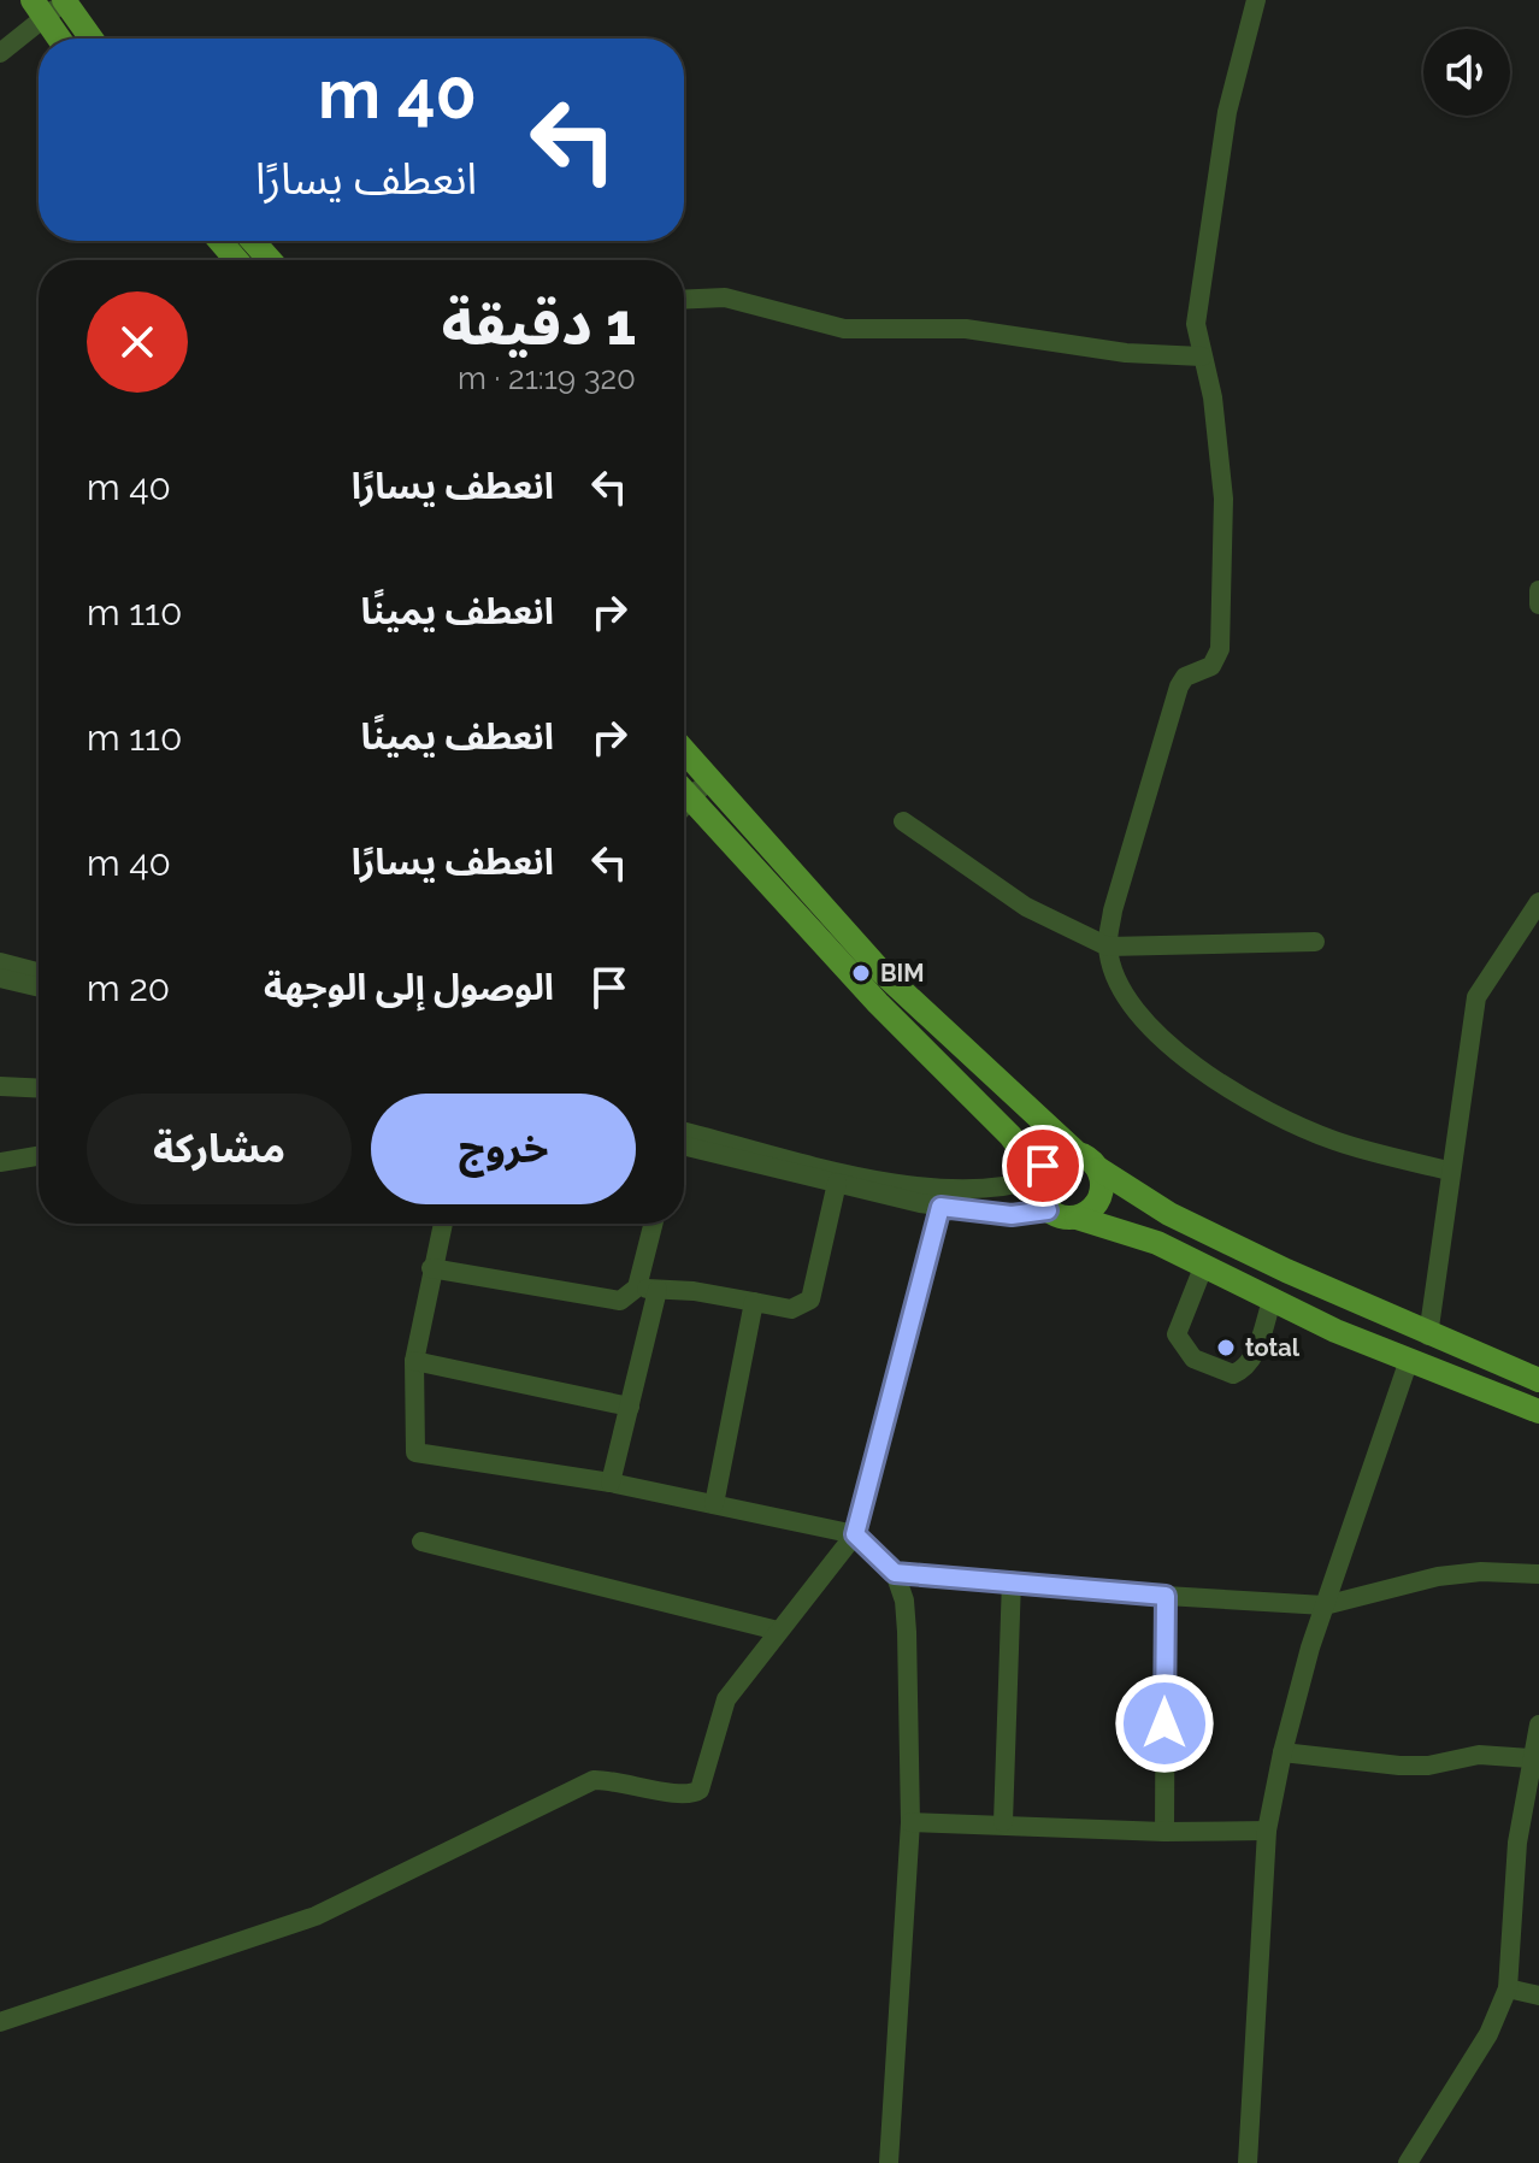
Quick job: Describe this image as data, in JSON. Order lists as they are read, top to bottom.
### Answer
{
  "places": ["BIM", "total"],
  "page": {
    "turn": ["40 m", "انعطف يسارًا"],
    "heading": ["1 دقيقة", "320 m · 21:19"],
    "list": [
      {
        "name": "انعطف يسارًا",
        "value": "40 m"
      },
      {
        "name": "انعطف يمينًا",
        "value": "110 m"
      },
      {
        "name": "انعطف يمينًا",
        "value": "110 m"
      },
      {
        "name": "انعطف يسارًا",
        "value": "40 m"
      },
      {
        "name": "الوصول إلى الوجهة",
        "value": "20 m"
      }
    ],
    "buttons": ["خروج", "مشاركة"]
  }
}
